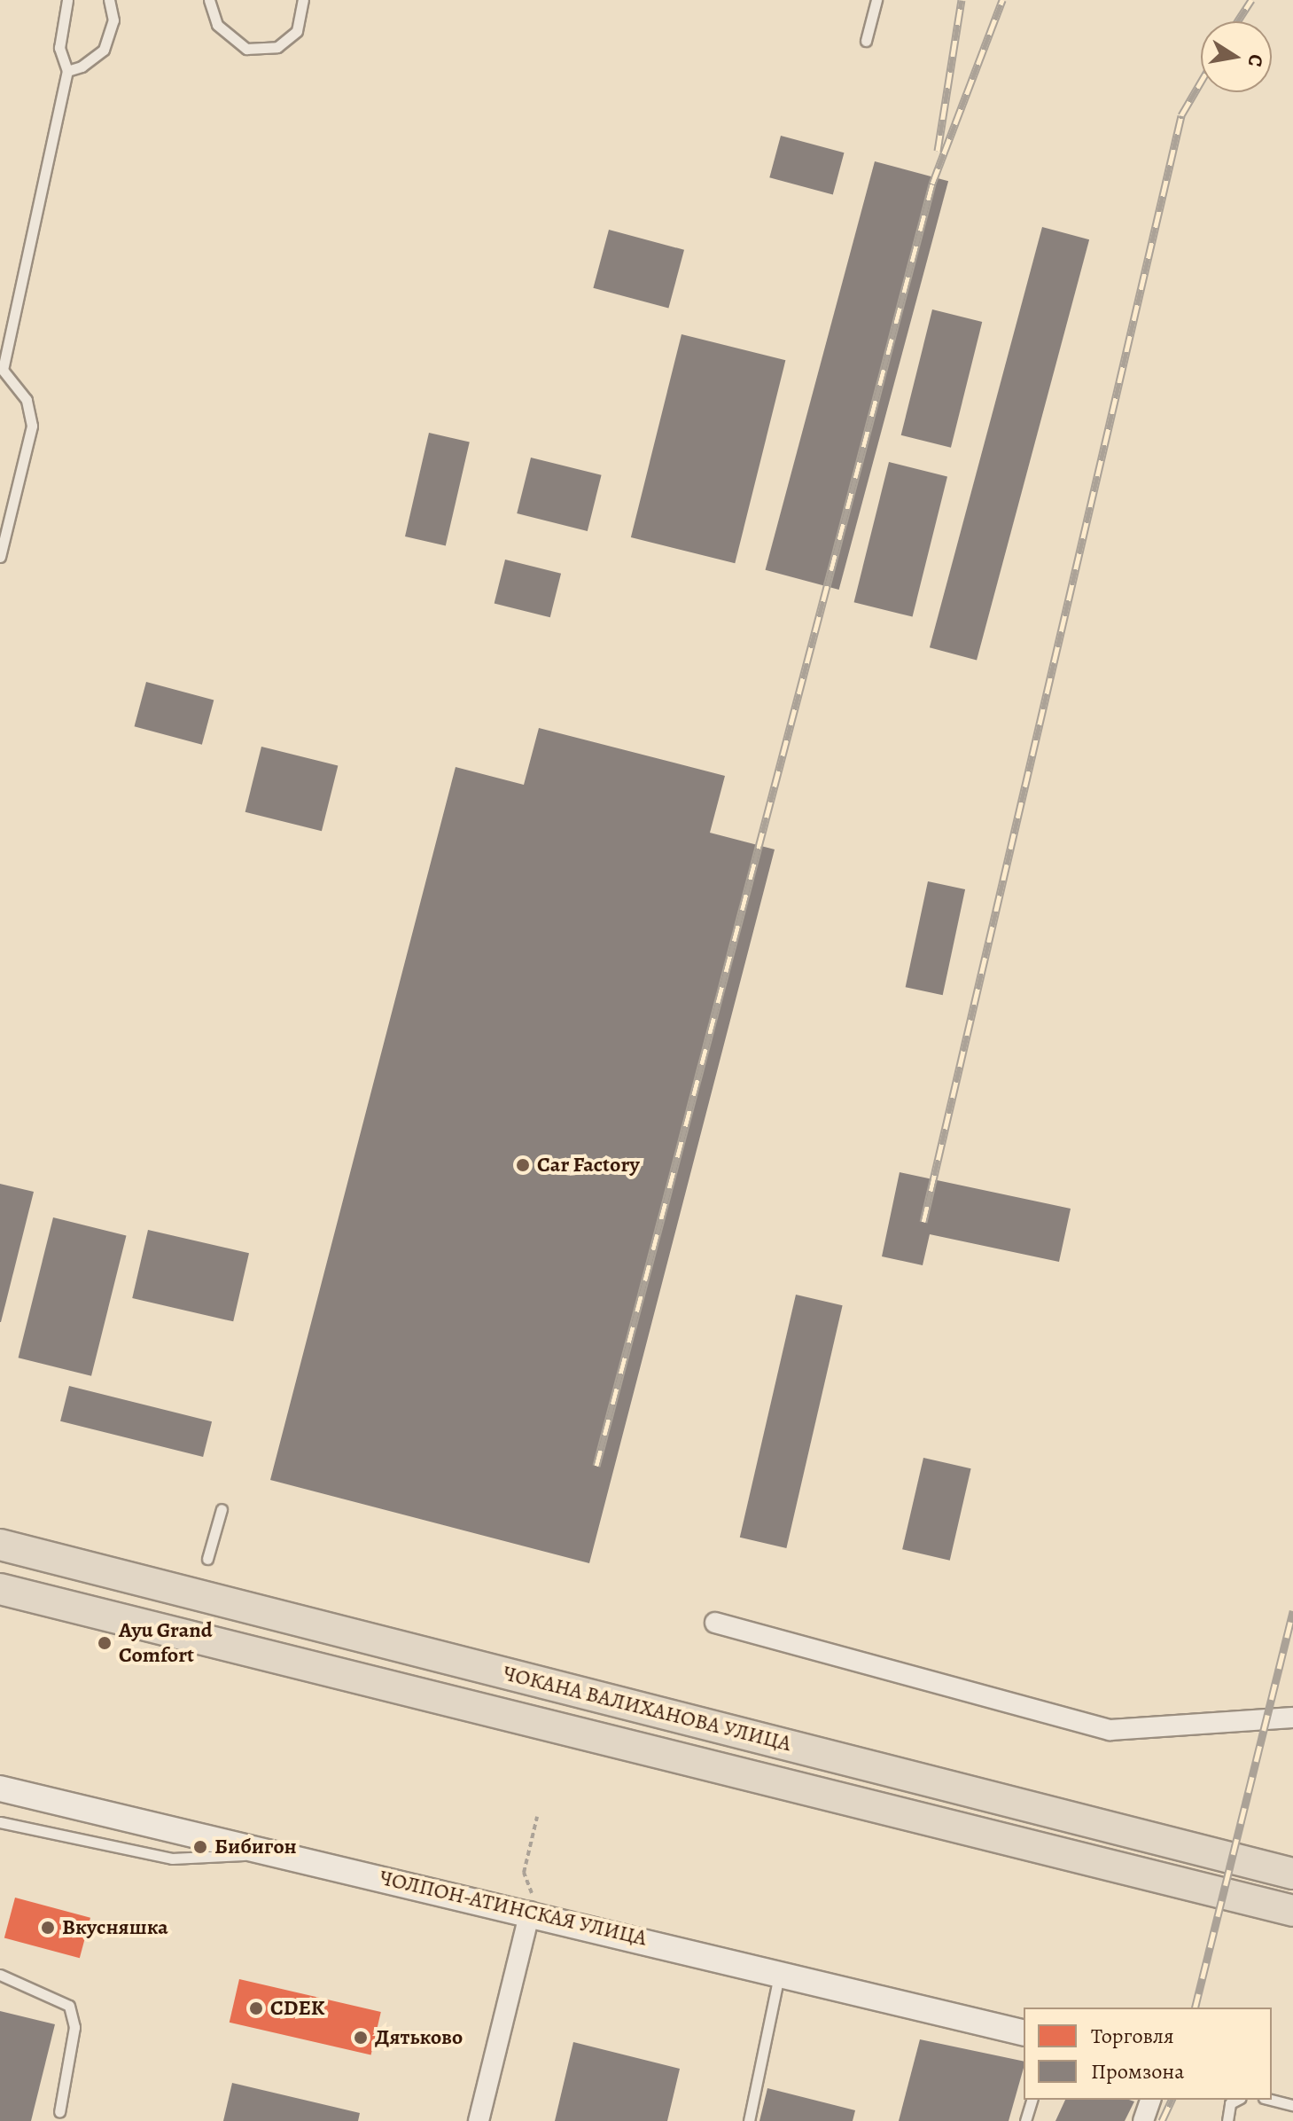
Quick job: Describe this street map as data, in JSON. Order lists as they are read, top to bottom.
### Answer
{
  "streets": {
    "main road": ["ЧОКАНА ВАЛИХАНОВА УЛИЦА"],
    "street": ["ЧОЛПОН-АТИНСКАЯ УЛИЦА"]
  },
  "places": [
    "Car Factory",
    "Ayu Grand Comfort",
    "Бибигон",
    "Вкусняшка",
    "CDEK",
    "Дятьково"
  ],
  "legend": ["Торговля", "Промзона"],
  "north": "right"
}
